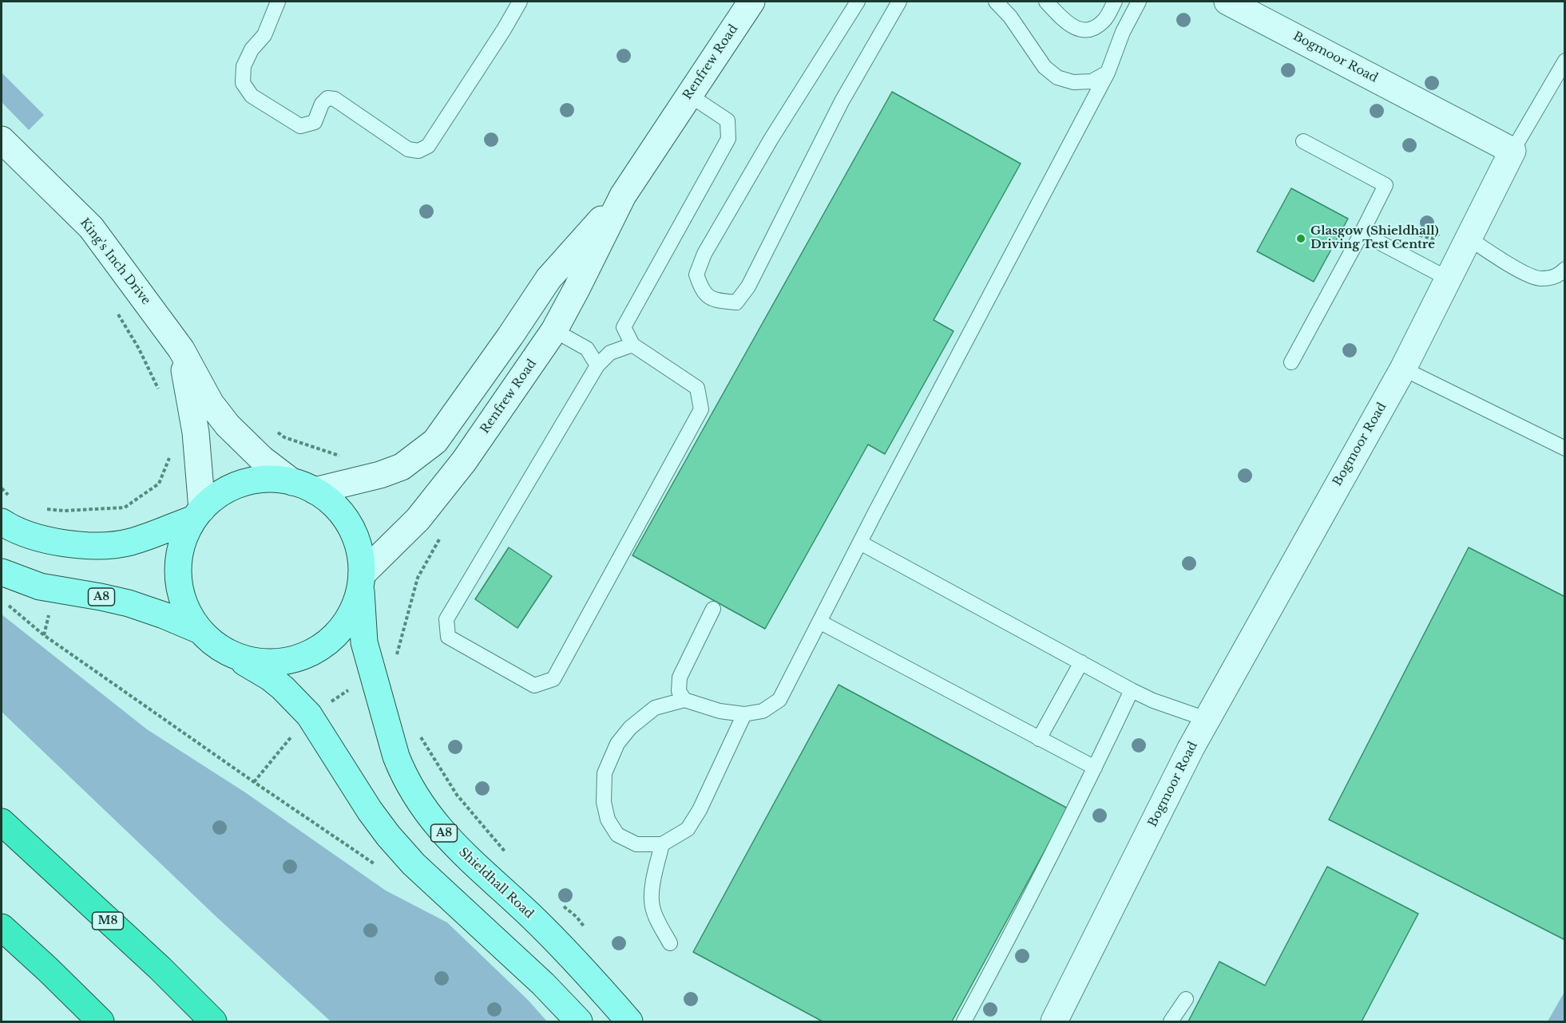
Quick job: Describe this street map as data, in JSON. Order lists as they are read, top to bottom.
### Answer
{
  "streets": {
    "highway": ["M8"],
    "main road": ["A8", "Shieldhall Road"],
    "street": ["Bogmoor Road", "Renfrew Road", "King's Inch Drive"]
  },
  "crossings": [
    ["Renfrew Road", "King's Inch Drive"],
    ["Renfrew Road", "Shieldhall Road"],
    ["King's Inch Drive", "Shieldhall Road"]
  ],
  "places": ["Glasgow (Shieldhall) Driving Test Centre"]
}
